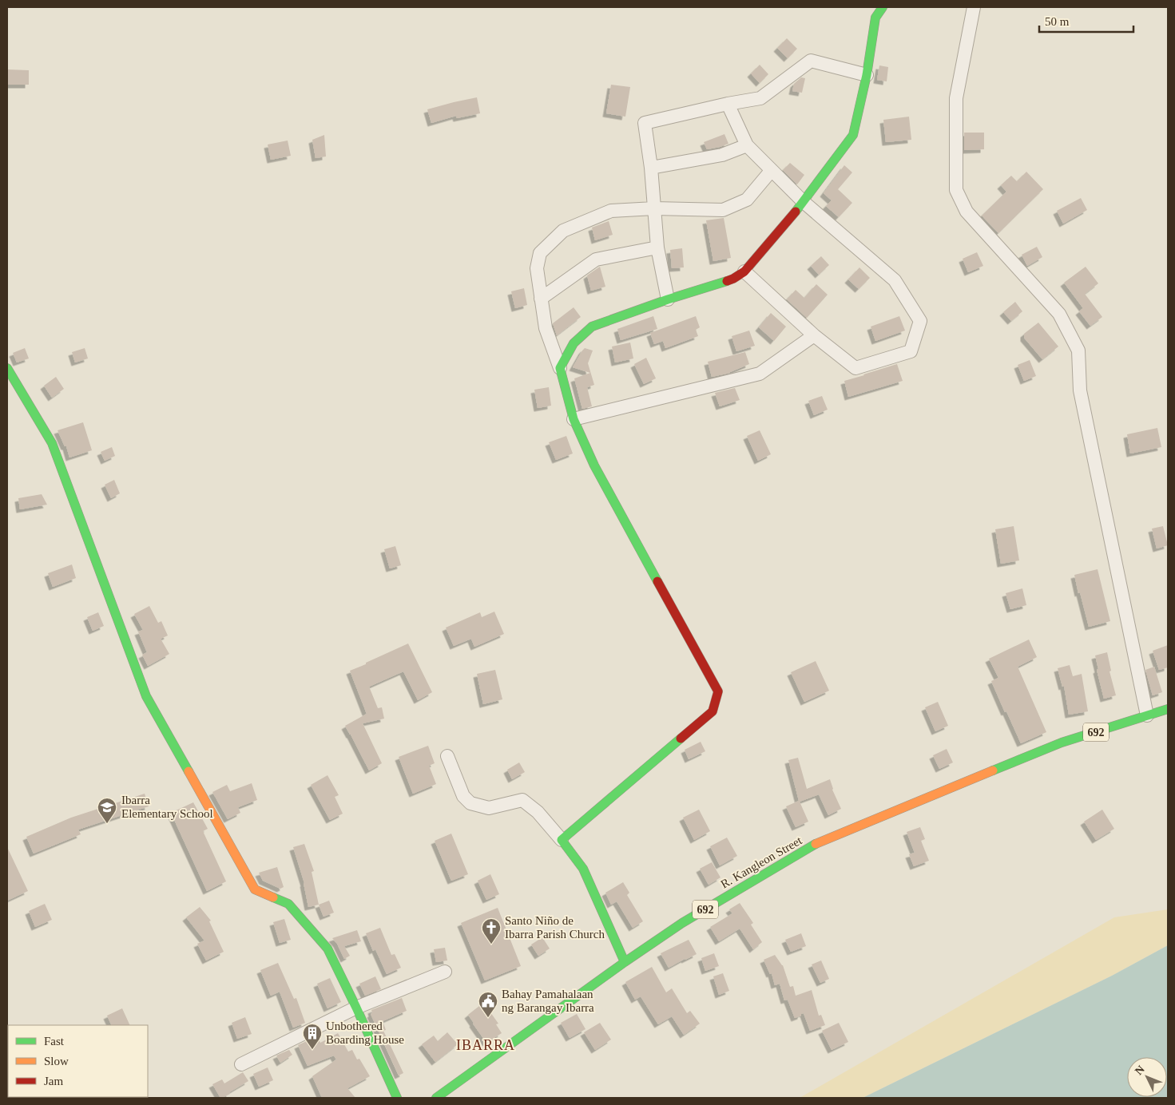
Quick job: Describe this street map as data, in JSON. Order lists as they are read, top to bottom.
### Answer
{
  "streets": {
    "street": ["692", "R. Kangleon Street"]
  },
  "crossings": [
    ["692", "R. Kangleon Street"]
  ],
  "districts": ["IBARRA"],
  "places": {
    "school or university": ["Ibarra Elementary School"],
    "church": ["Santo Niño de Ibarra Parish Church"],
    "public building": ["Bahay Pamahalaan ng Barangay Ibarra"],
    "building": ["Unbothered Boarding House"]
  },
  "legend": ["Fast", "Slow", "Jam"],
  "scale_bar": "50 m",
  "north": "top left"
}
